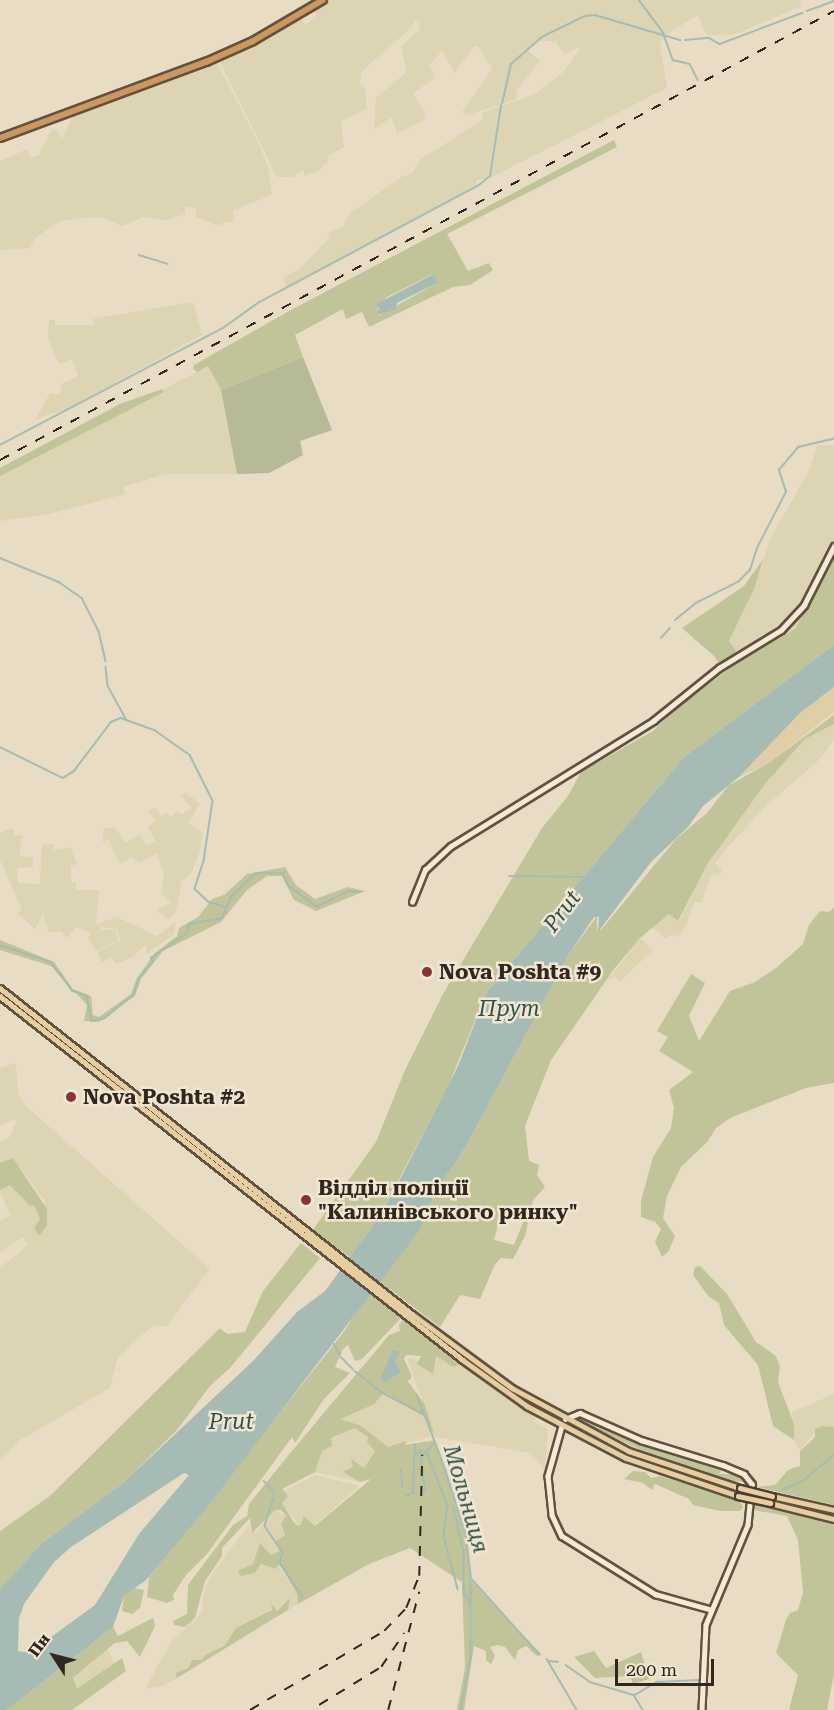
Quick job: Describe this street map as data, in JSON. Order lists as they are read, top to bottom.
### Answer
{
  "water": ["Prut", "Прут", "Мольниця"],
  "places": ["Nova Poshta #9", "Nova Poshta #2", "Відділ поліції \"Калинівського ринку\""],
  "scale_bar": "200 m",
  "north": "top left"
}
